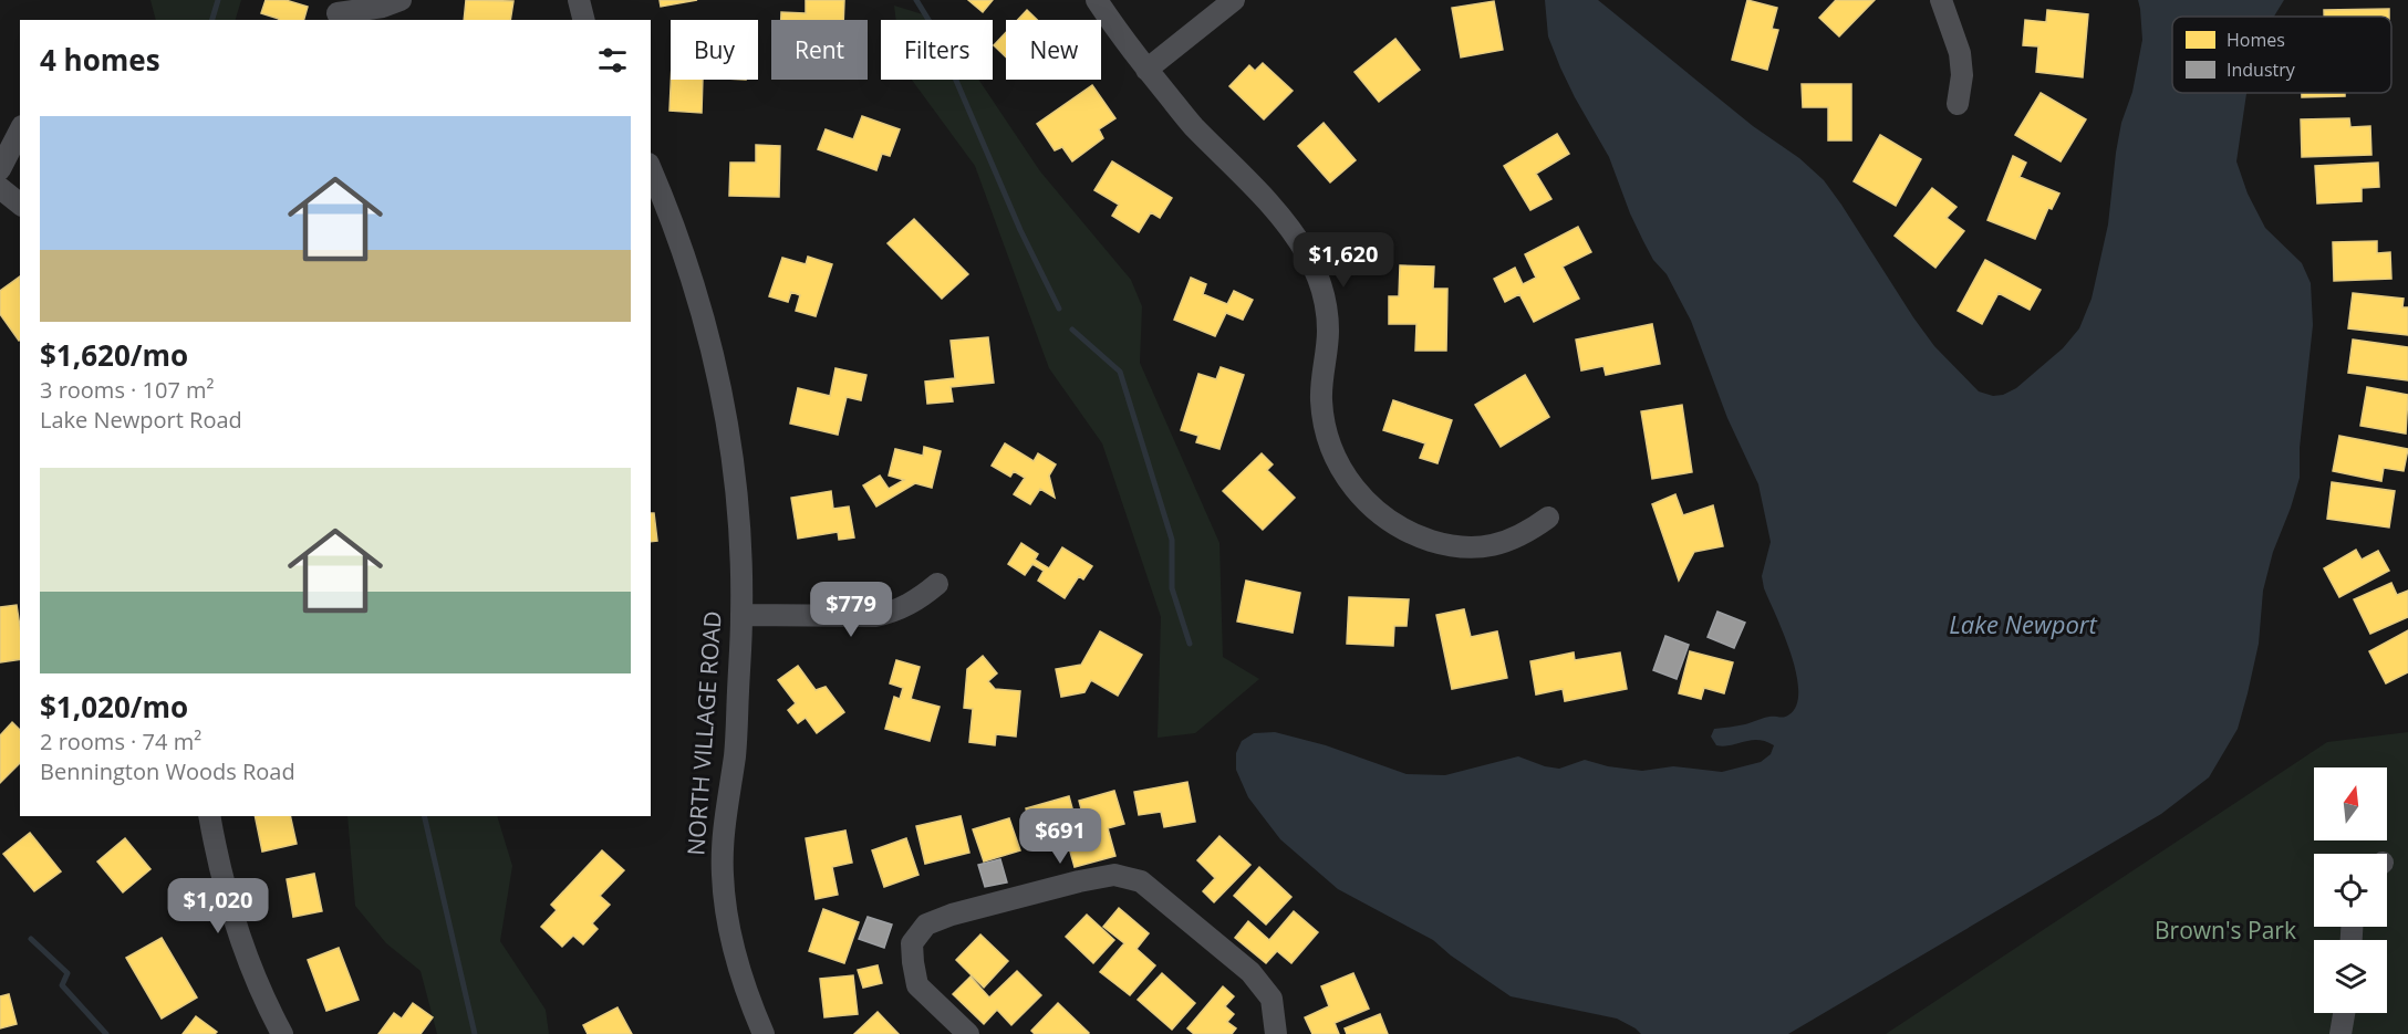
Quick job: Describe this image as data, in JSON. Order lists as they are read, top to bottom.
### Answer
{
  "streets": {
    "street": ["NORTH VILLAGE ROAD"]
  },
  "water": ["Lake Newport"],
  "parks": ["Brown's Park"],
  "legend": ["Homes", "Industry"],
  "north": "top",
  "page": {
    "chip": [
      "Buy",
      "Rent",
      "Filters",
      "New"
    ],
    "heading": "4 homes",
    "list": [
      {
        "name": "$1,620/mo",
        "note": "3 rooms · 107 m² · Lake Newport Road"
      },
      {
        "name": "$1,020/mo",
        "note": "2 rooms · 74 m² · Bennington Woods Road"
      }
    ],
    "price": [
      "$1,620",
      "$779",
      "$691",
      "$1,020"
    ]
  }
}
